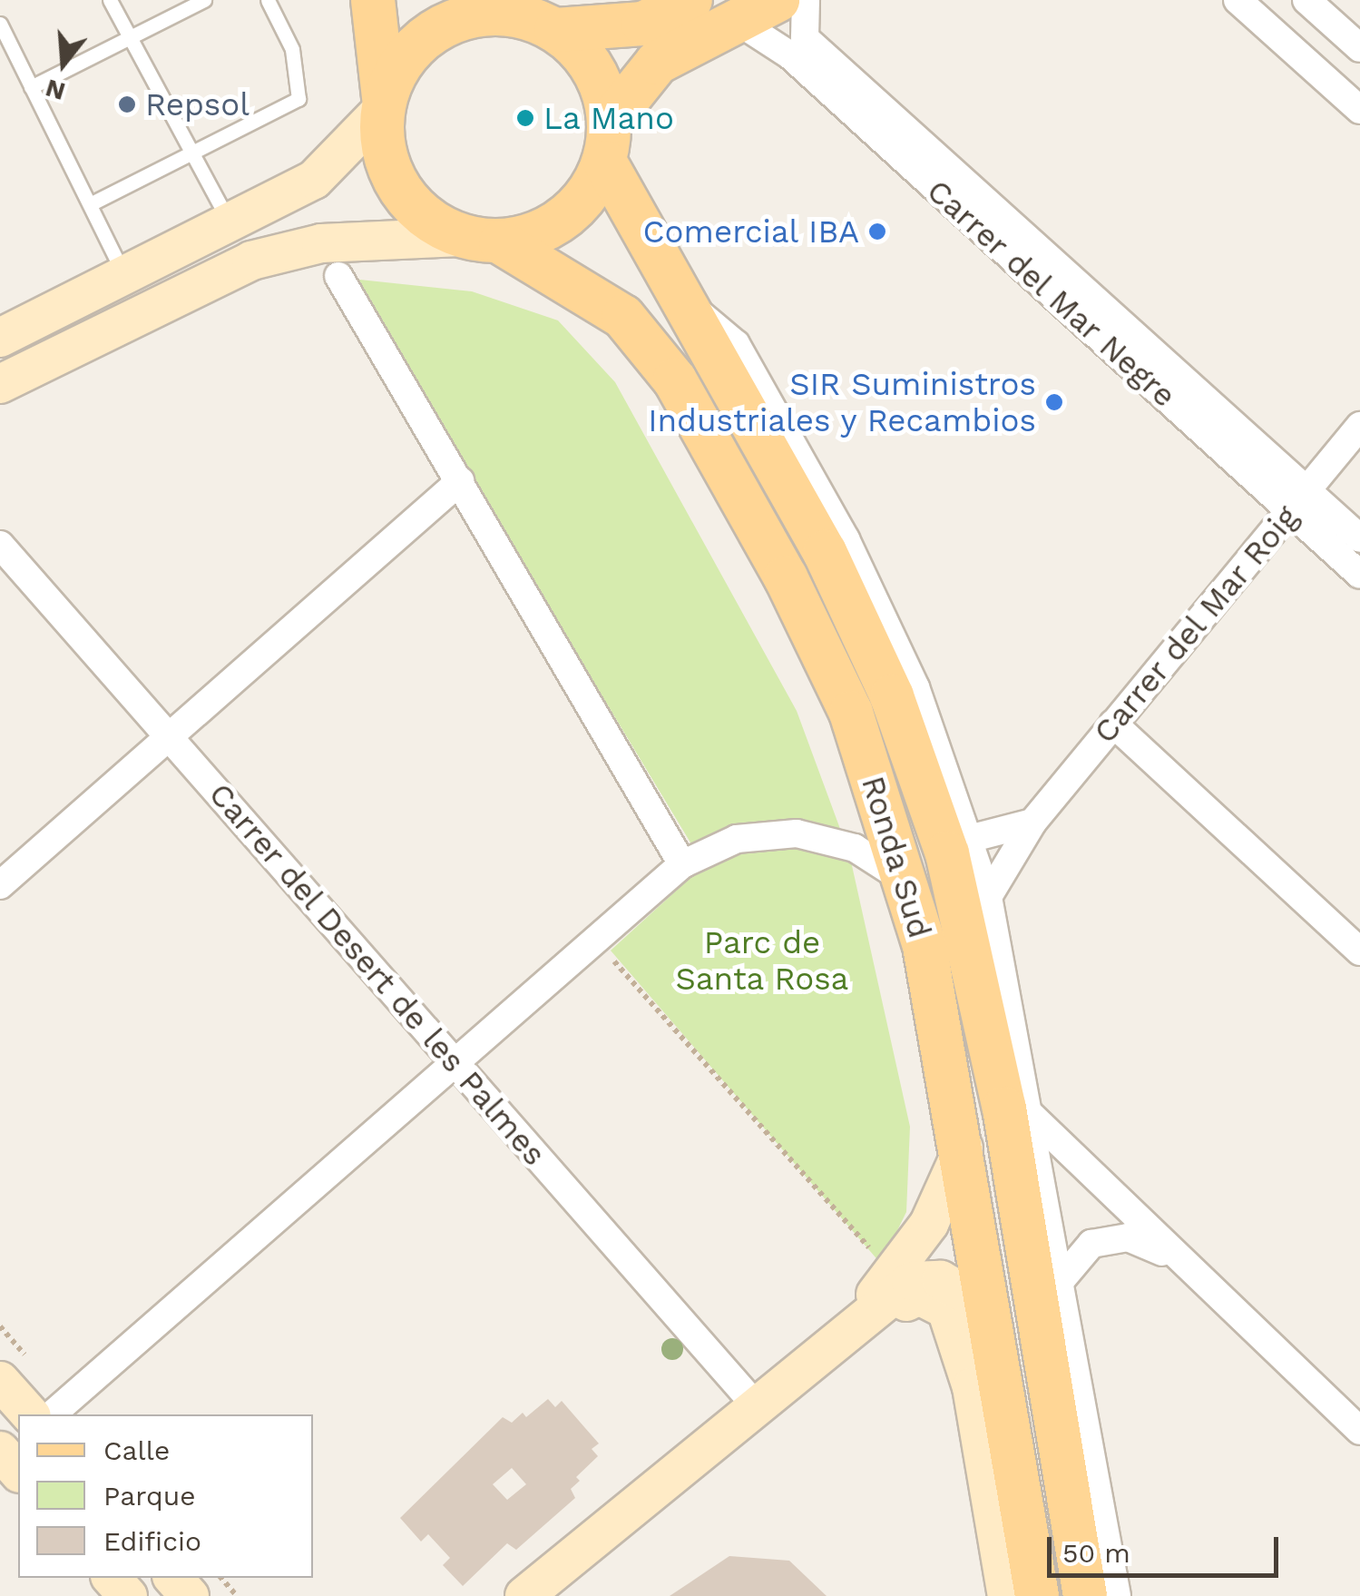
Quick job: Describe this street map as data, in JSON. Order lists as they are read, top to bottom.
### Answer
{
  "streets": {
    "main road": ["Ronda Sud"],
    "street": ["Carrer del Mar Negre", "Carrer del Mar Roig", "Carrer del Desert de les Palmes"]
  },
  "crossings": [
    ["Carrer del Mar Negre", "Carrer del Mar Roig"],
    ["Carrer del Mar Roig", "Ronda Sud"]
  ],
  "parks": ["Parc de Santa Rosa"],
  "places": [
    "Repsol",
    "La Mano",
    "Comercial IBA",
    "SIR Suministros Industriales y Recambios"
  ],
  "legend": ["Calle", "Parque", "Edificio"],
  "scale_bar": "50 m",
  "north": "bottom"
}
